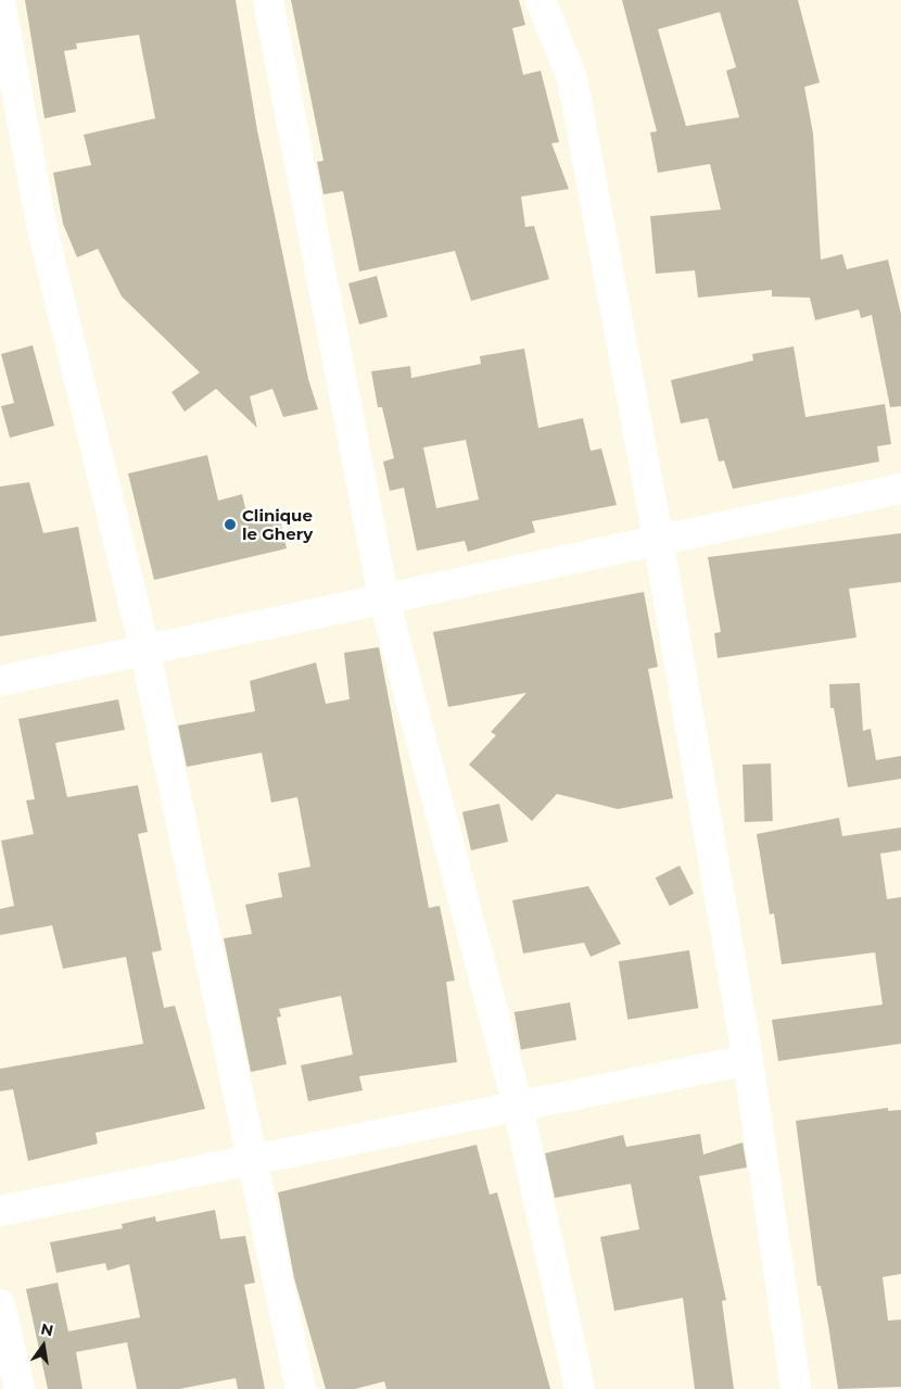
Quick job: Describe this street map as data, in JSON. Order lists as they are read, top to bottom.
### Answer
{
  "places": ["Clinique le Ghery"],
  "north": "top"
}
